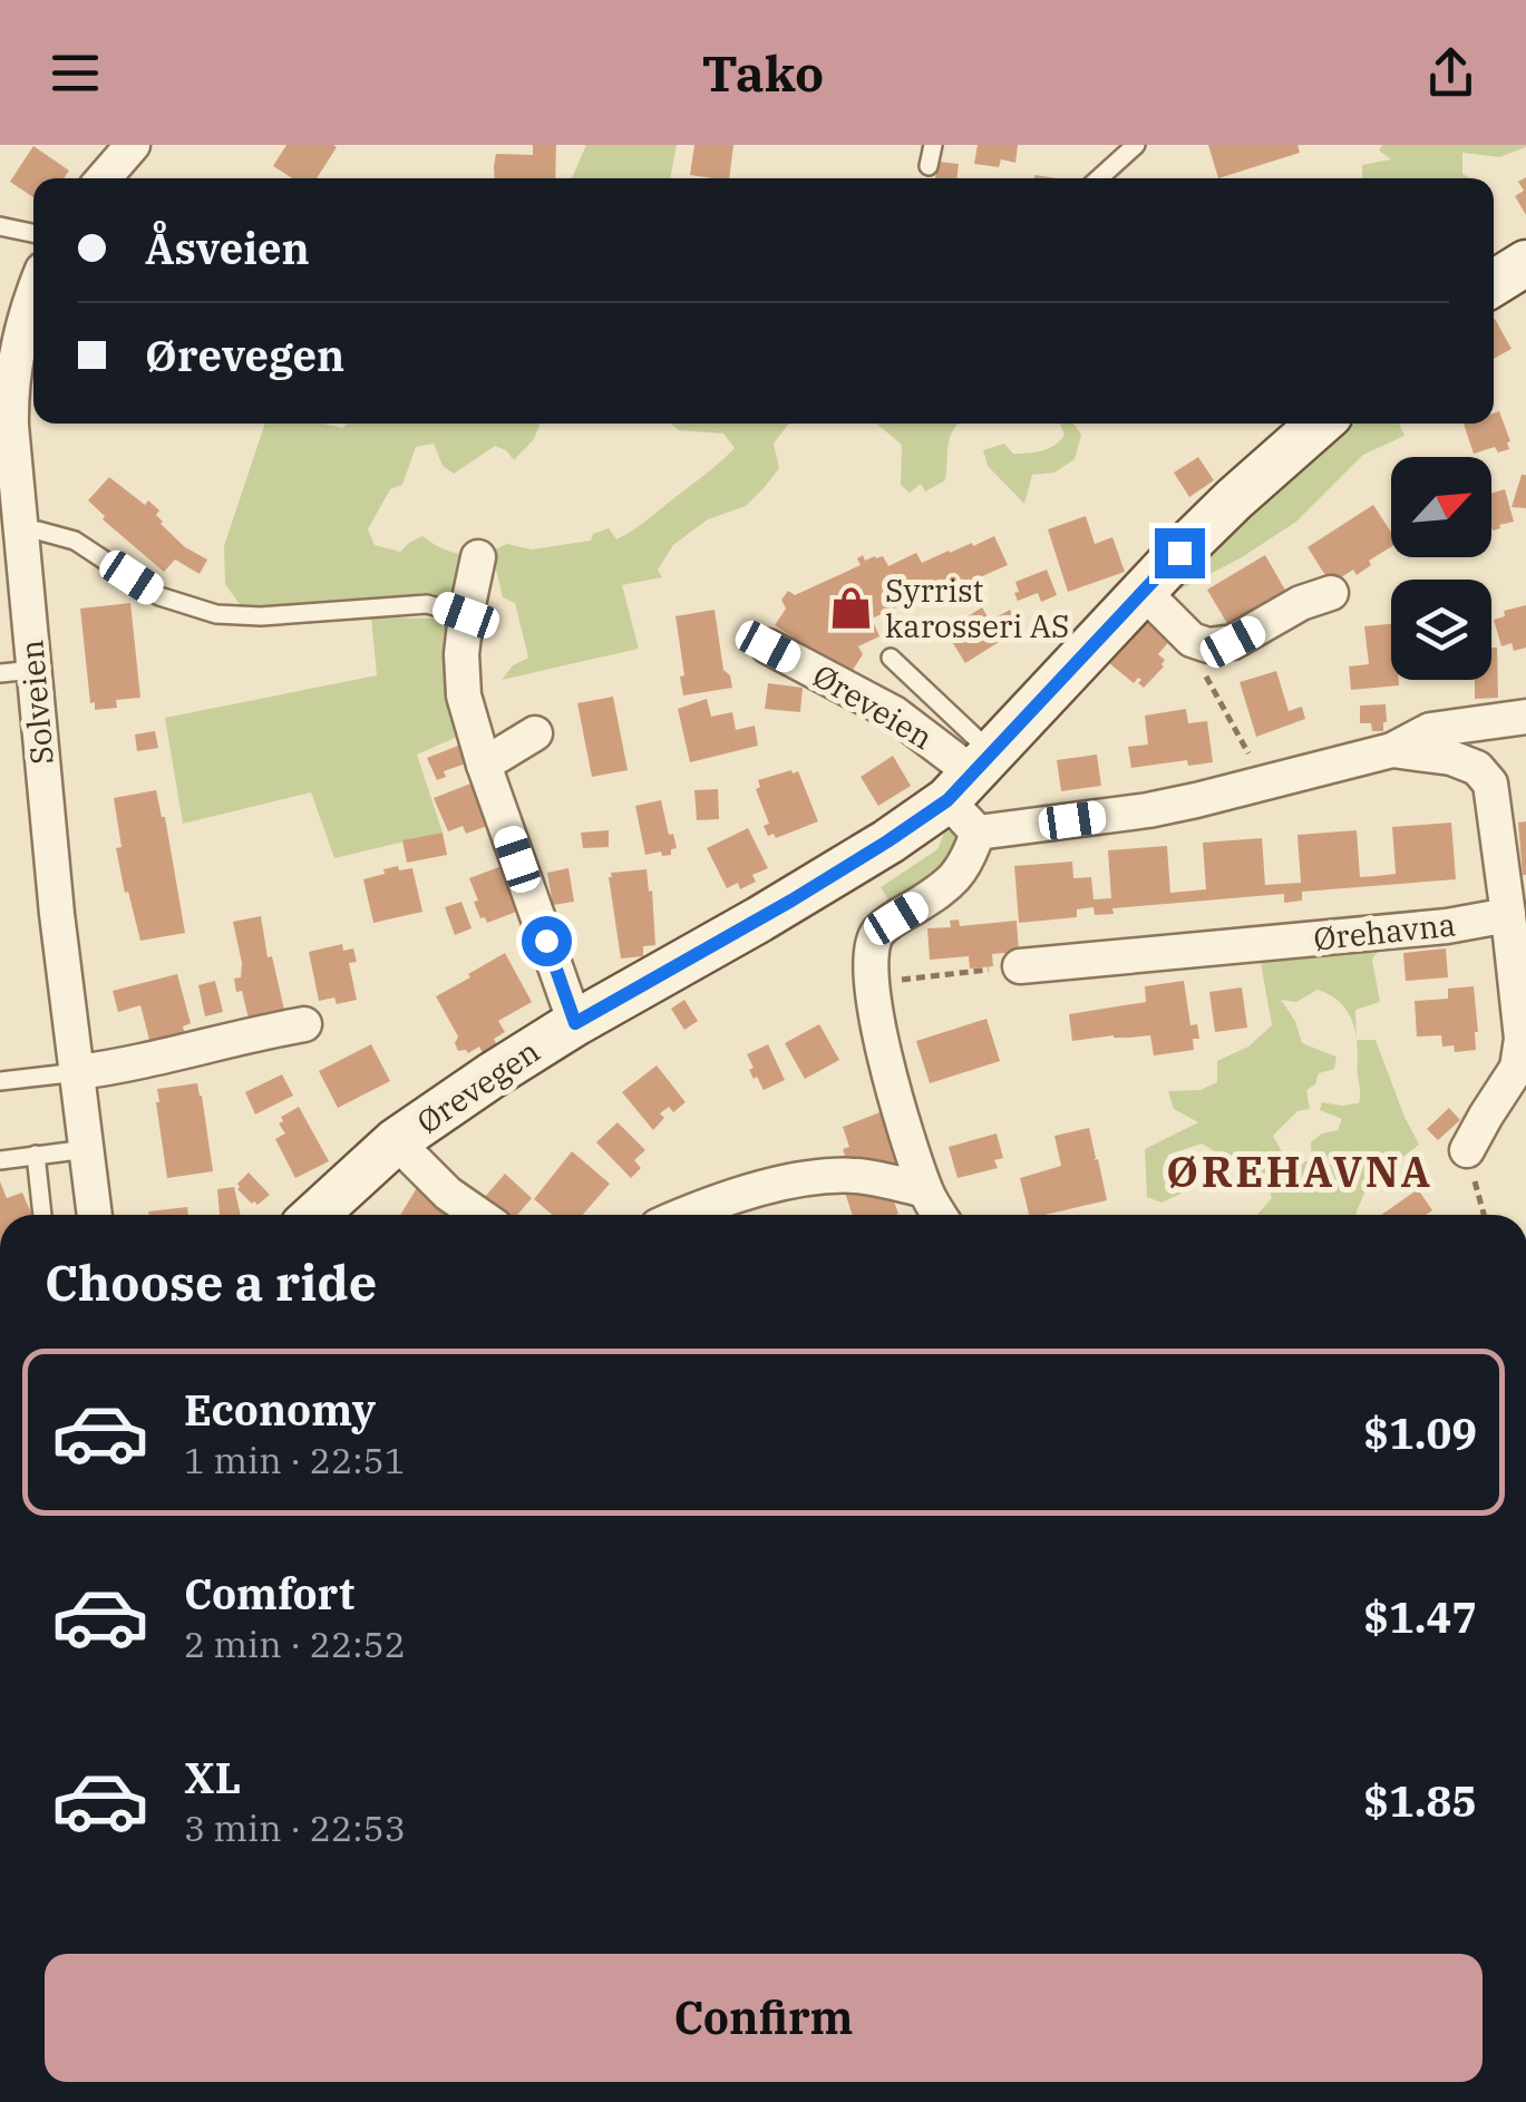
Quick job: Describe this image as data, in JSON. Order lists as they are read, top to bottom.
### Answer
{
  "streets": {
    "street": [
      "Solveien",
      "Øreveien",
      "Ørehavna",
      "Ørevegen"
    ]
  },
  "crossings": [
    ["Øreveien", "Ørevegen"]
  ],
  "districts": ["ØREHAVNA"],
  "places": {
    "shop": ["Syrrist karosseri AS"]
  },
  "north": "top right",
  "page": {
    "header": "Tako",
    "banner": ["Åsveien", "Ørevegen"],
    "heading": "Choose a ride",
    "list": [
      {
        "name": "Economy",
        "note": "1 min · 22:51",
        "value": "$1.09"
      },
      {
        "name": "Comfort",
        "note": "2 min · 22:52",
        "value": "$1.47"
      },
      {
        "name": "XL",
        "note": "3 min · 22:53",
        "value": "$1.85"
      }
    ],
    "buttons": "Confirm"
  }
}
